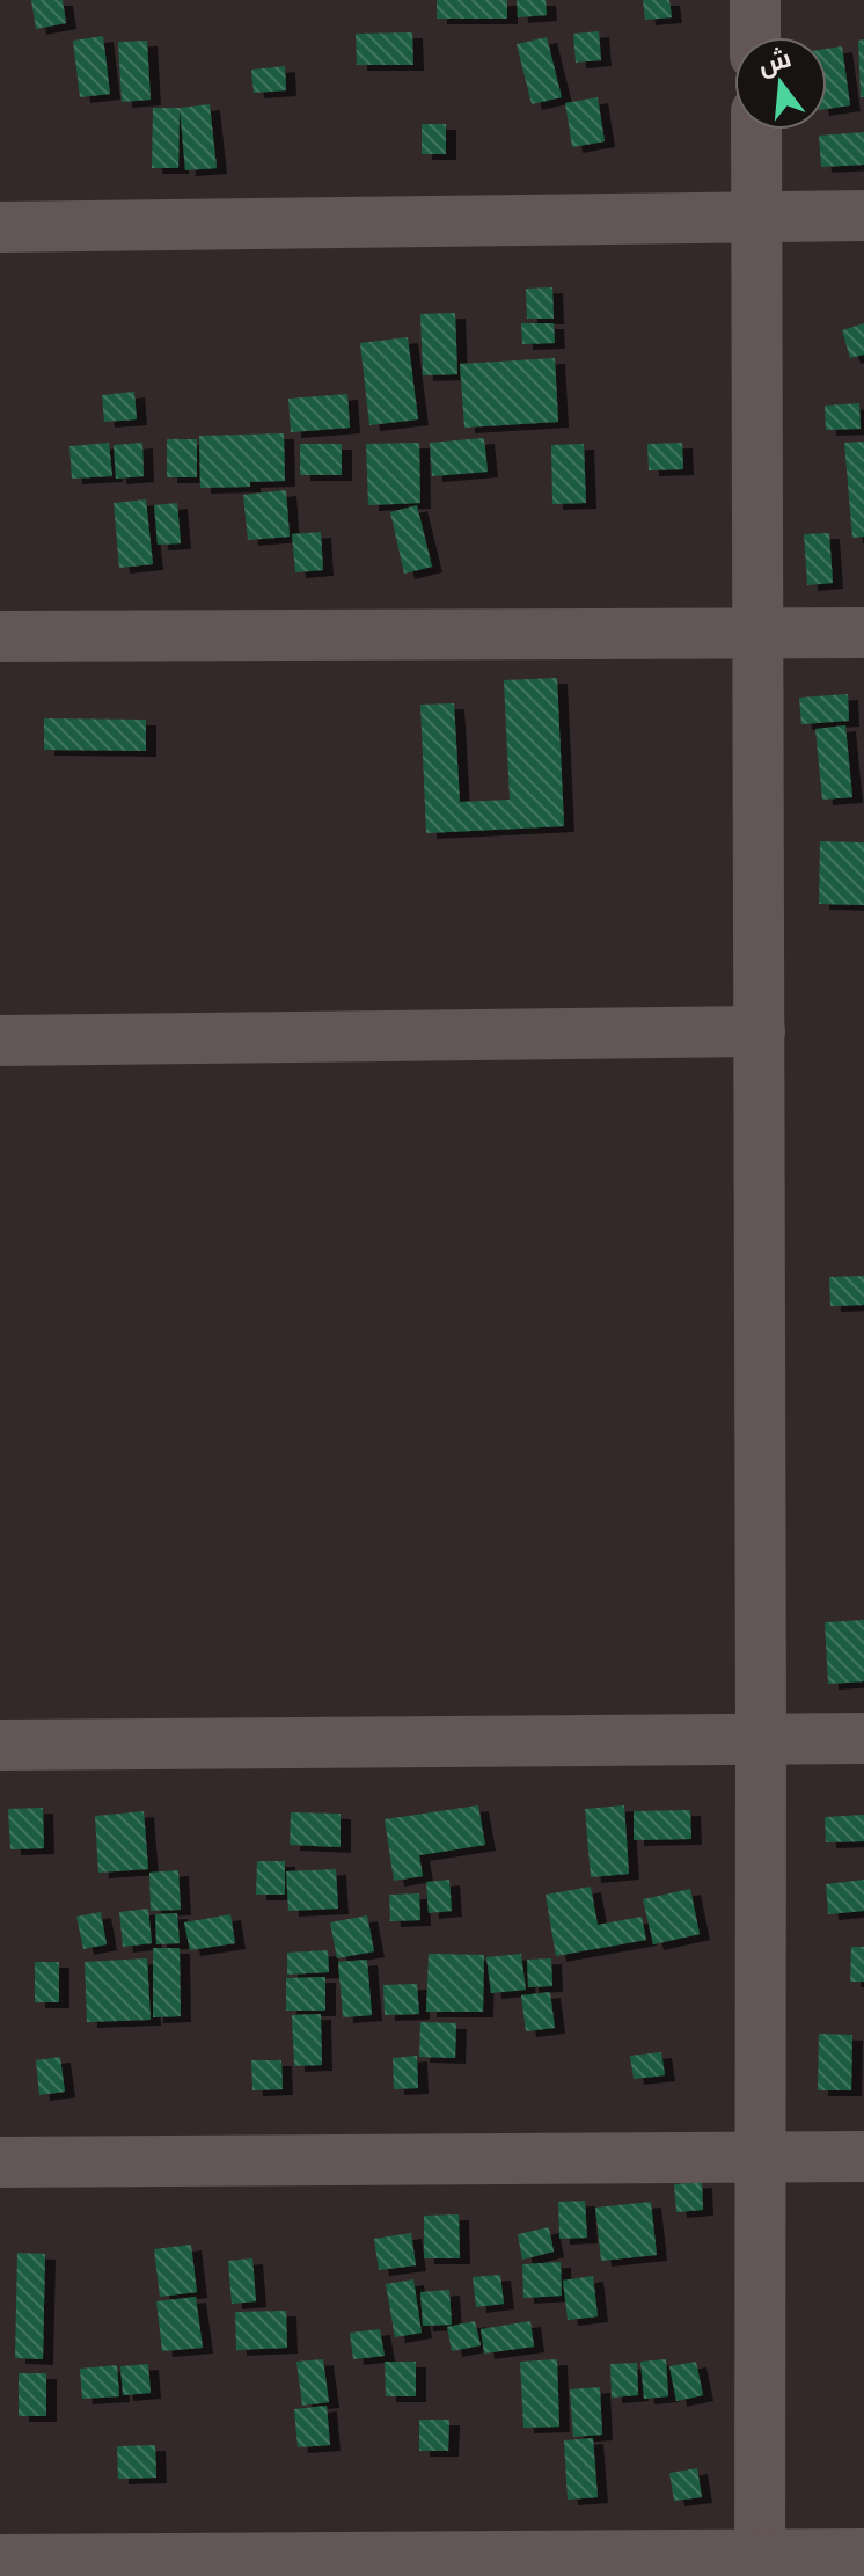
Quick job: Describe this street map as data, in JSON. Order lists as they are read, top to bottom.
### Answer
{
  "north": "top"
}
